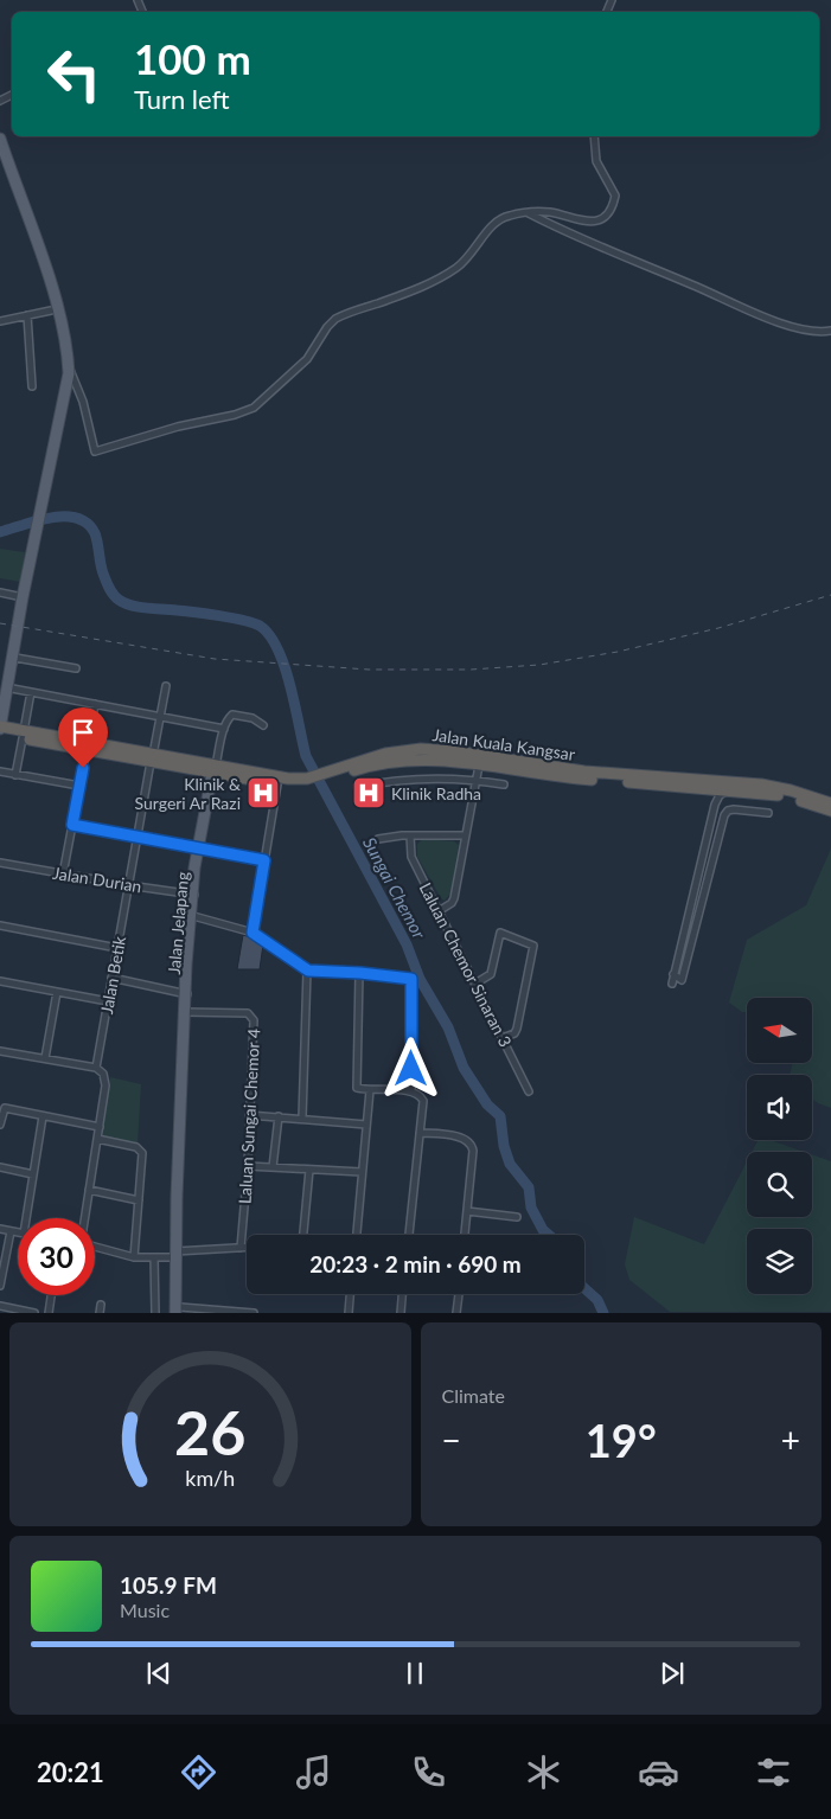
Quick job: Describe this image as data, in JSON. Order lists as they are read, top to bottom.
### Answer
{
  "streets": {
    "highway": ["Jalan Kuala Kangsar"],
    "main road": ["Jalan Jelapang"],
    "street": [
      "Jalan Durian",
      "Laluan Chemor Sinaran 3",
      "Jalan Betik",
      "Laluan Sungai Chemor 4"
    ]
  },
  "crossings": [
    ["Jalan Kuala Kangsar", "Jalan Jelapang"],
    ["Jalan Kuala Kangsar", "Jalan Betik"],
    ["Jalan Durian", "Jalan Jelapang"],
    ["Jalan Durian", "Jalan Betik"],
    ["Jalan Jelapang", "Laluan Sungai Chemor 4"]
  ],
  "water": ["Sungai Chemor"],
  "places": {
    "hospital": ["Klinik & Surgeri Ar Razi", "Klinik Radha"]
  },
  "north": "left",
  "page": {
    "turn": ["100 m", "Turn left"],
    "limit": "30",
    "trip": "20:23 · 2 min · 690 m",
    "tile": "Climate",
    "heat": ["−", "19°", "+"],
    "song": ["105.9 FM", "Music"],
    "tabs": "20:21",
    "gauge": ["26", "km/h"]
  }
}
